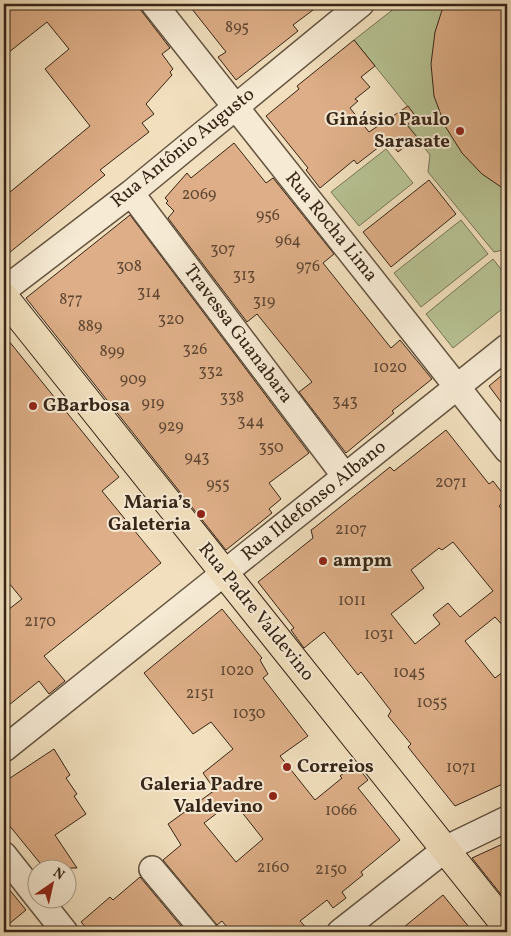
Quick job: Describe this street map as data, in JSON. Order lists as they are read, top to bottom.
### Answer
{
  "streets": {
    "main road": ["Rua Padre Valdevino"],
    "street": [
      "Rua Antônio Augusto",
      "Rua Rocha Lima",
      "Travessa Guanabara",
      "Rua Ildefonso Albano"
    ]
  },
  "crossings": [
    ["Rua Antônio Augusto", "Rua Rocha Lima"],
    ["Rua Antônio Augusto", "Travessa Guanabara"],
    ["Rua Rocha Lima", "Rua Ildefonso Albano"],
    ["Travessa Guanabara", "Rua Ildefonso Albano"],
    ["Rua Ildefonso Albano", "Rua Padre Valdevino"]
  ],
  "places": [
    "Ginásio Paulo Sarasate",
    "GBarbosa",
    "Maria’s Galeteria",
    "ampm",
    "Correios",
    "Galeria Padre Valdevino"
  ],
  "house_numbers": [
    "895",
    "2069",
    "956",
    "964",
    "307",
    "308",
    "976",
    "313",
    "314",
    "877",
    "319",
    "320",
    "889",
    "326",
    "899",
    "1020",
    "332",
    "909",
    "338",
    "343",
    "919",
    "344",
    "929",
    "350",
    "943",
    "2071",
    "955",
    "2107",
    "1011",
    "2170",
    "1031",
    "1020",
    "1045",
    "2151",
    "1055",
    "1030",
    "1071",
    "1066",
    "2160",
    "2150"
  ],
  "north": "top right"
}
